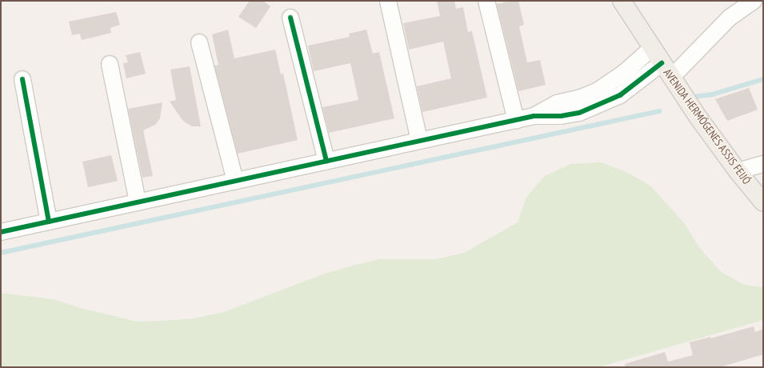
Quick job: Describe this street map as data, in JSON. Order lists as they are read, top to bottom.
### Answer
{
  "streets": {
    "main road": ["AVENIDA HERMÓGENES ASSIS FEIJÓ"]
  }
}
